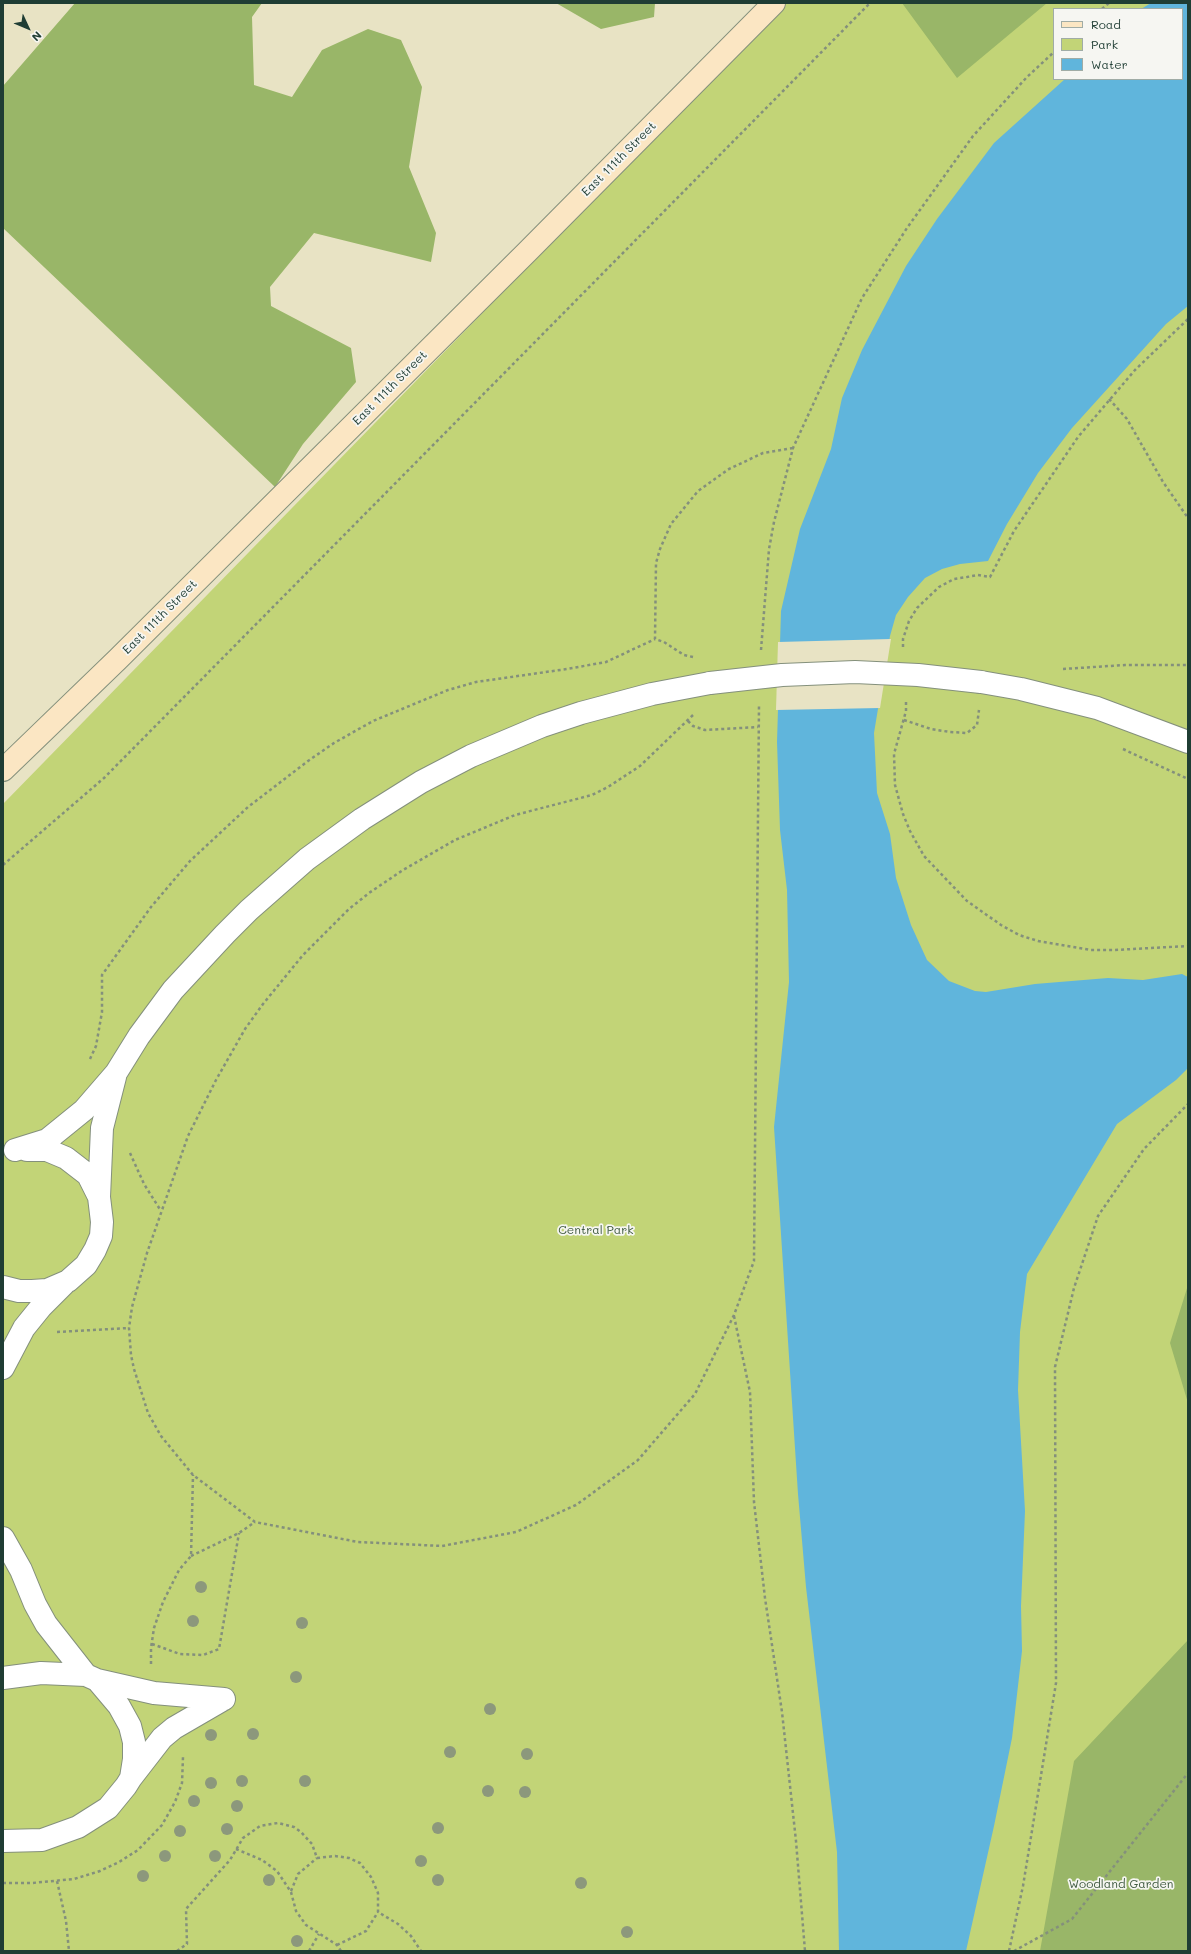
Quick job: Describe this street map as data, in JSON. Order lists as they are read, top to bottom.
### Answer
{
  "streets": {
    "main road": ["East 111th Street"]
  },
  "parks": ["Central Park", "Woodland Garden"],
  "legend": ["Road", "Park", "Water"],
  "north": "bottom right"
}
